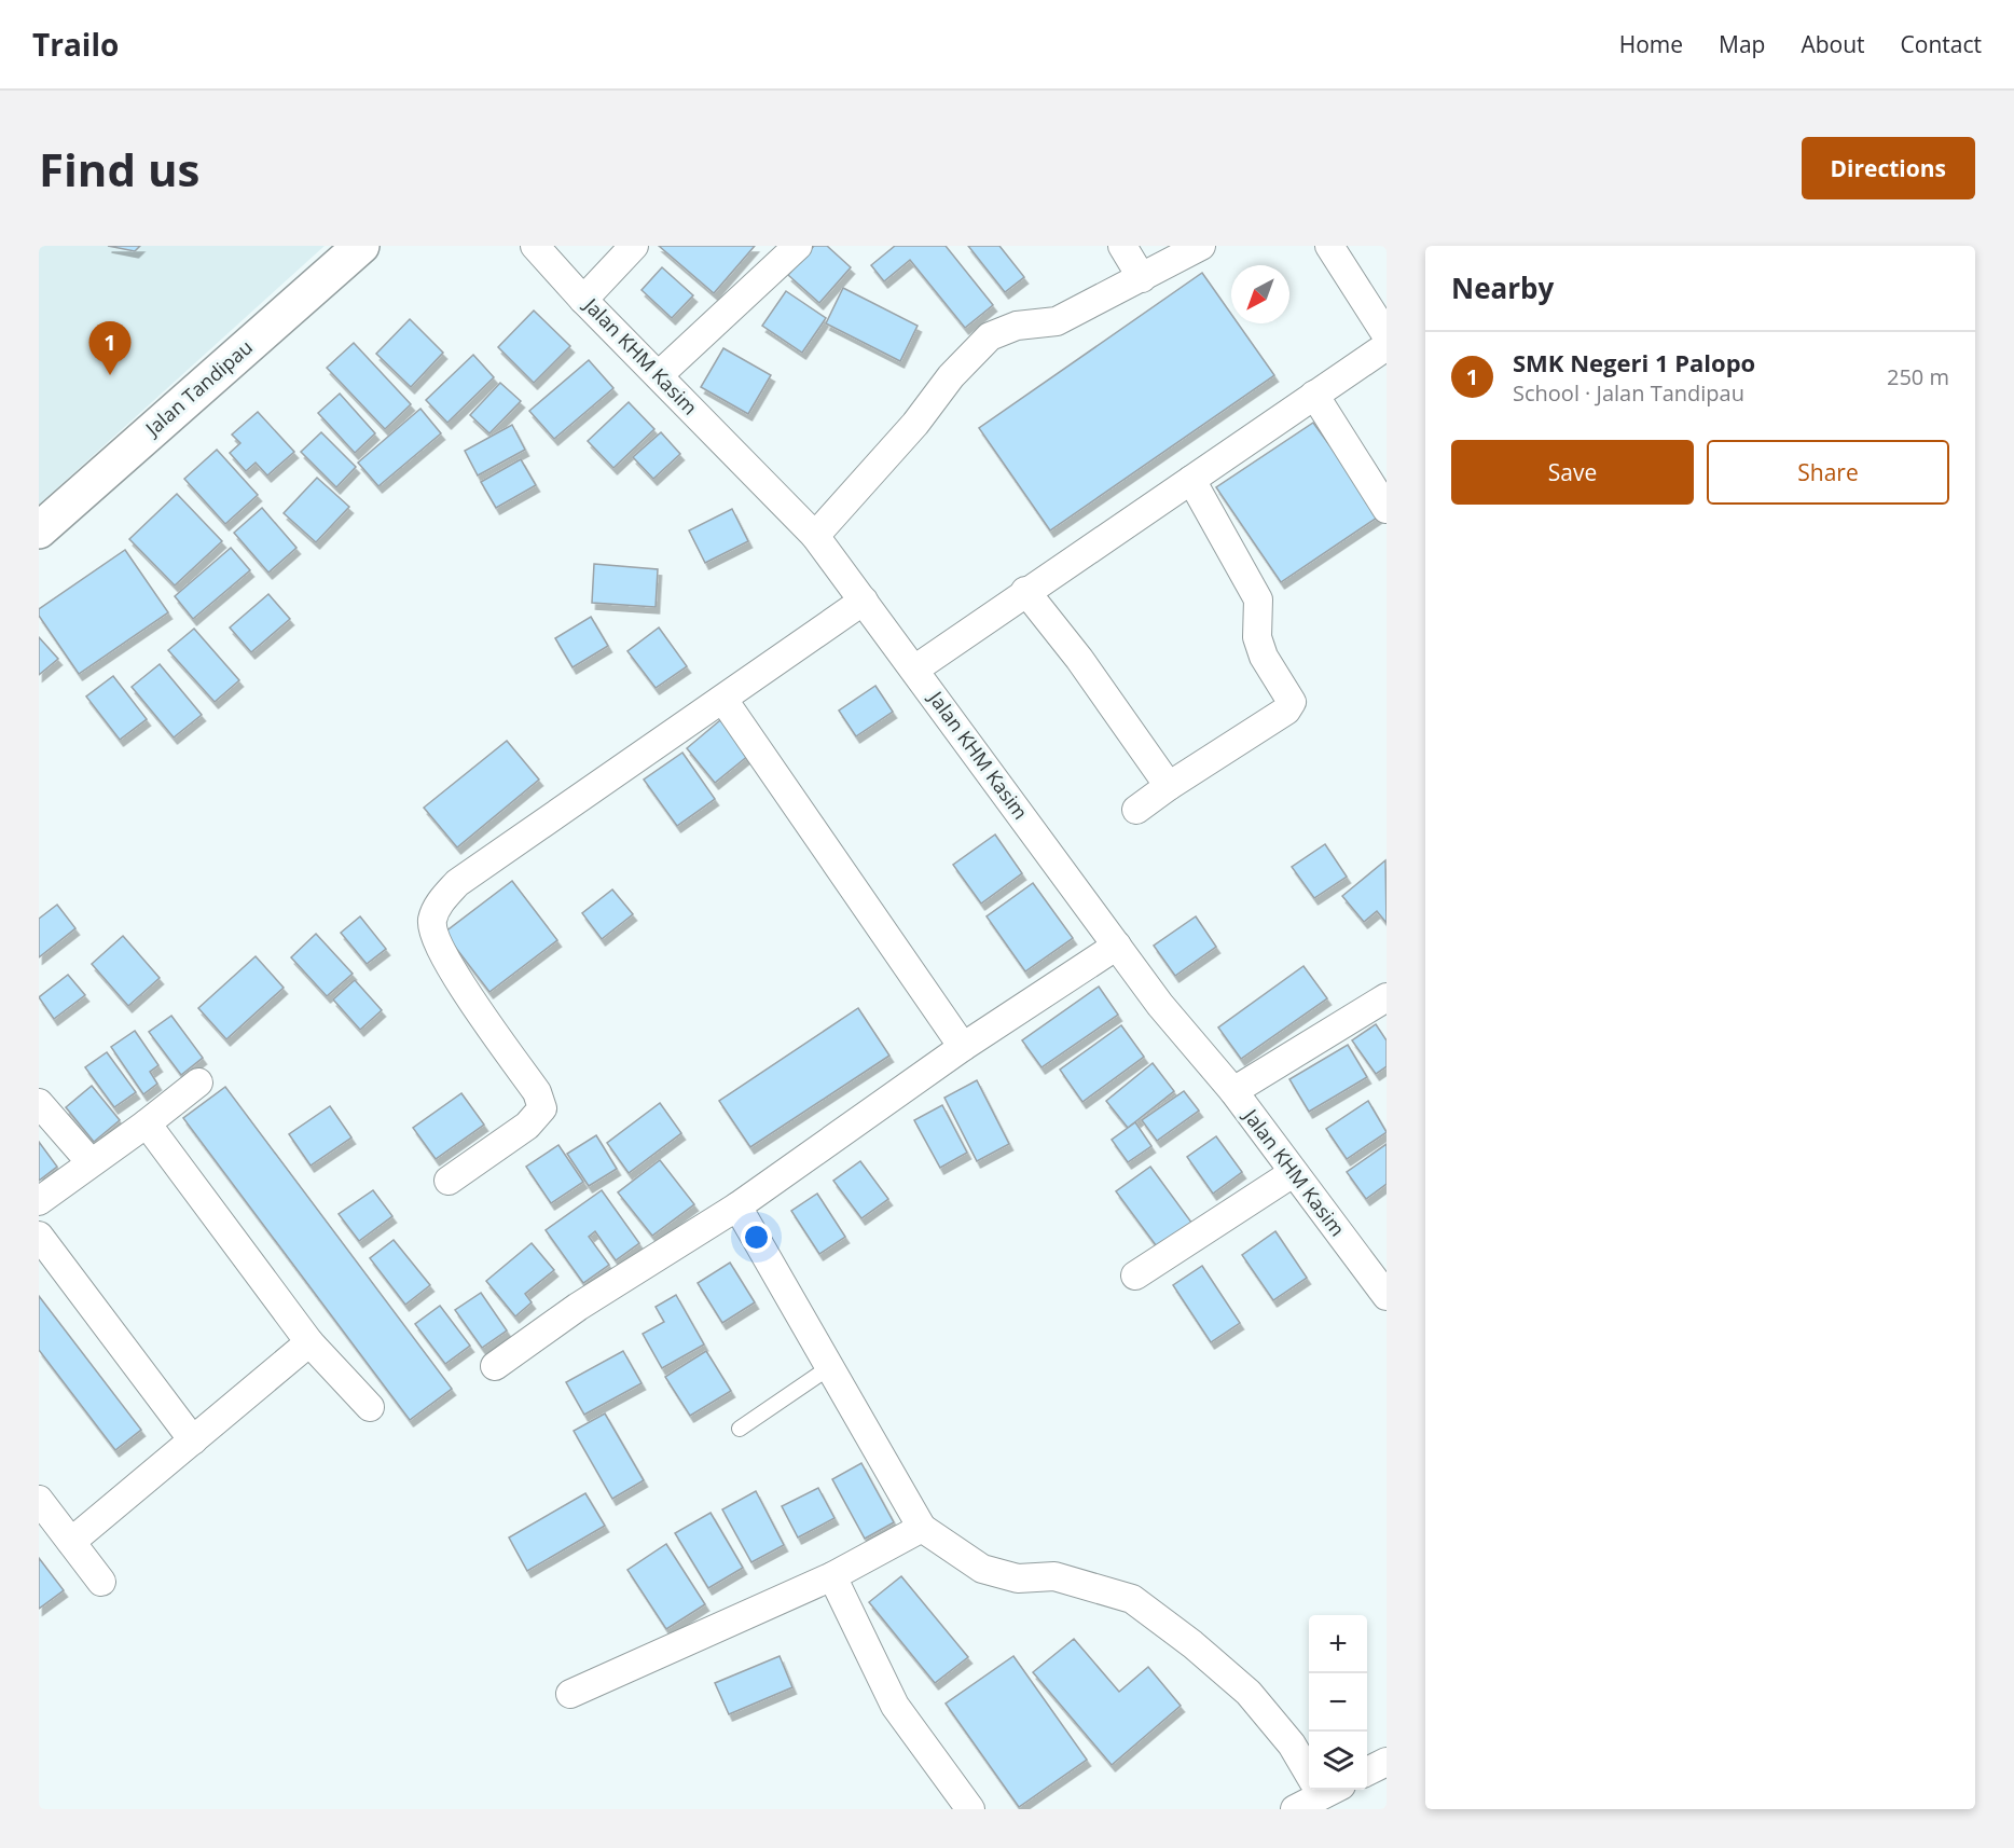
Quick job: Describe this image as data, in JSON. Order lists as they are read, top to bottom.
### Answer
{
  "streets": {
    "street": ["Jalan KHM Kasim", "Jalan Tandipau"]
  },
  "north": "bottom left",
  "page": {
    "header": "Trailo",
    "nav": [
      "Home",
      "Map",
      "About",
      "Contact"
    ],
    "buttons": [
      "Directions",
      ["Save", "Share"]
    ],
    "title": "Find us",
    "heading": "Nearby",
    "pins": "1",
    "list": [
      {
        "mark": "1",
        "name": "SMK Negeri 1 Palopo",
        "note": "School · Jalan Tandipau",
        "value": "250 m"
      }
    ],
    "map_buttons": ["+", "−"]
  }
}
